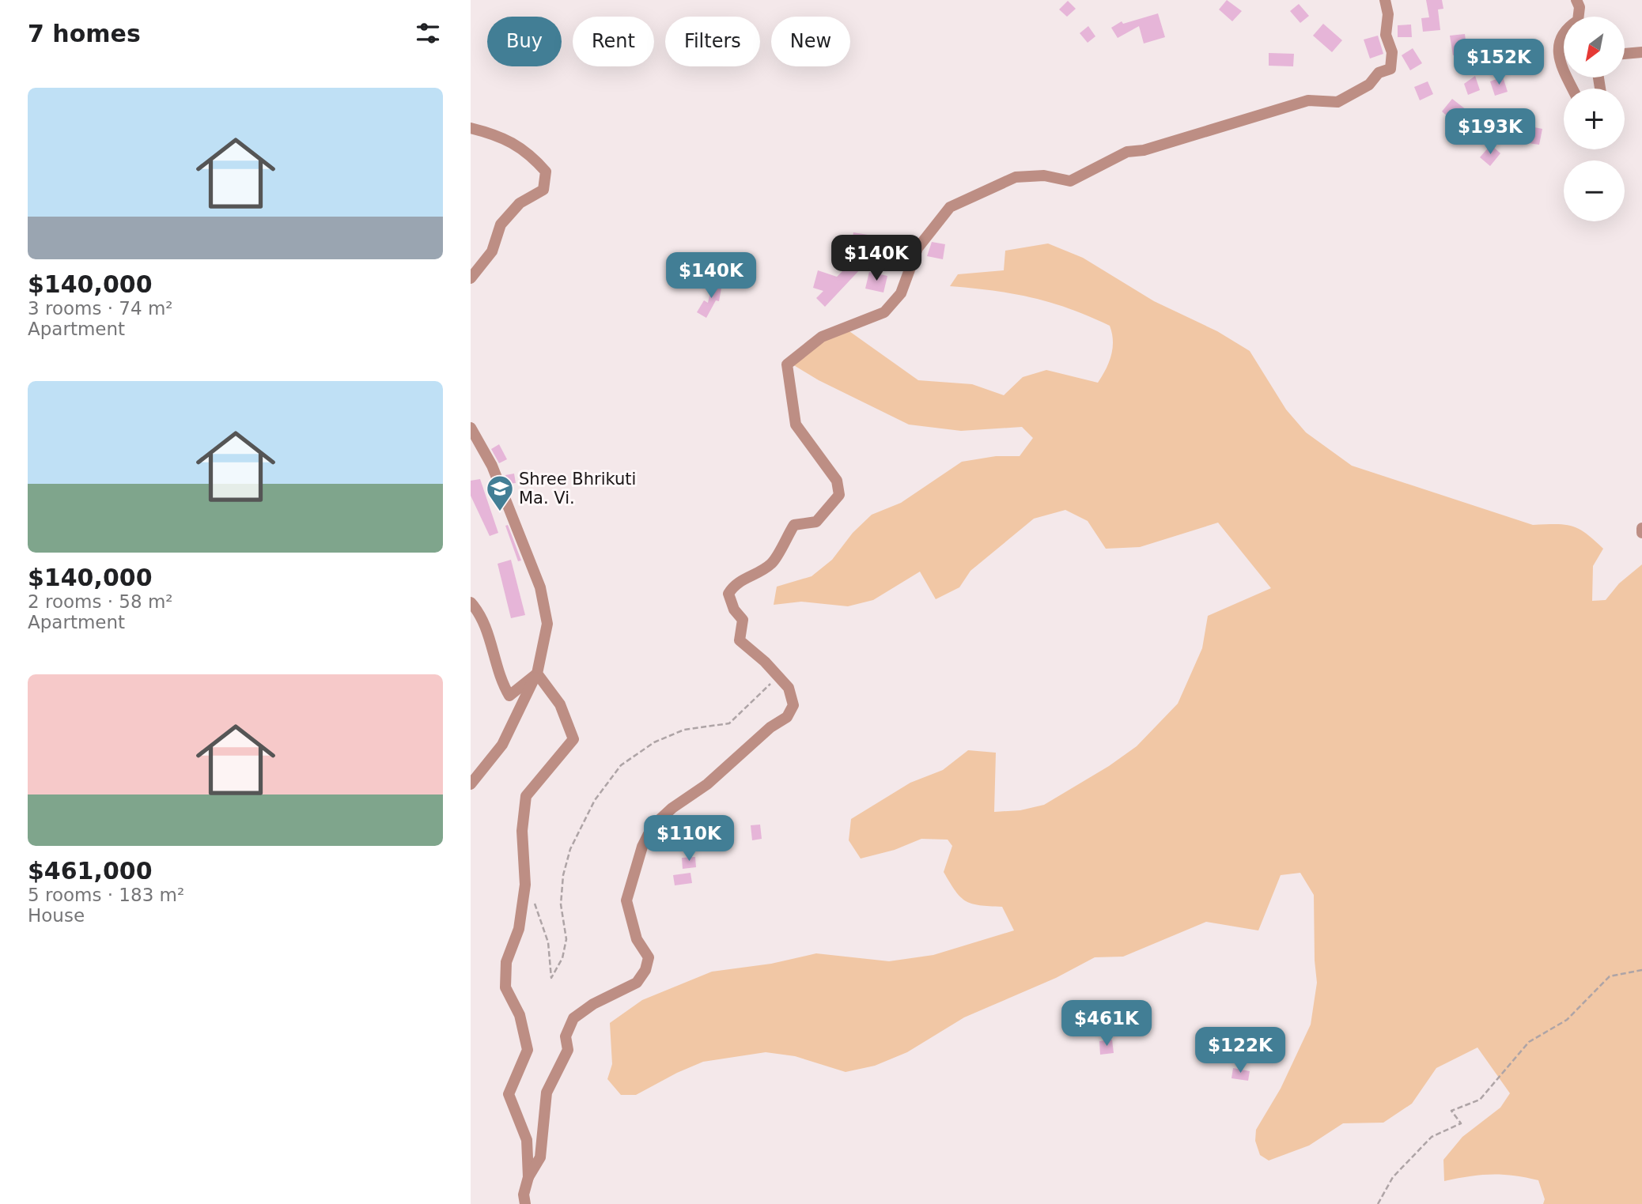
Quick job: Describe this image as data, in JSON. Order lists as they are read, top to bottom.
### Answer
{
  "places": {
    "school or university": ["Shree Bhrikuti Ma. Vi."]
  },
  "north": "bottom left",
  "page": {
    "heading": "7 homes",
    "map_buttons": ["+", "−"],
    "chip": [
      "Buy",
      "Rent",
      "Filters",
      "New"
    ],
    "price": [
      "$152K",
      "$193K",
      "$140K",
      "$140K",
      "$110K",
      "$461K",
      "$122K"
    ],
    "list": [
      {
        "name": "$140,000",
        "note": "3 rooms · 74 m² · Apartment"
      },
      {
        "name": "$140,000",
        "note": "2 rooms · 58 m² · Apartment"
      },
      {
        "name": "$461,000",
        "note": "5 rooms · 183 m² · House"
      }
    ]
  }
}
